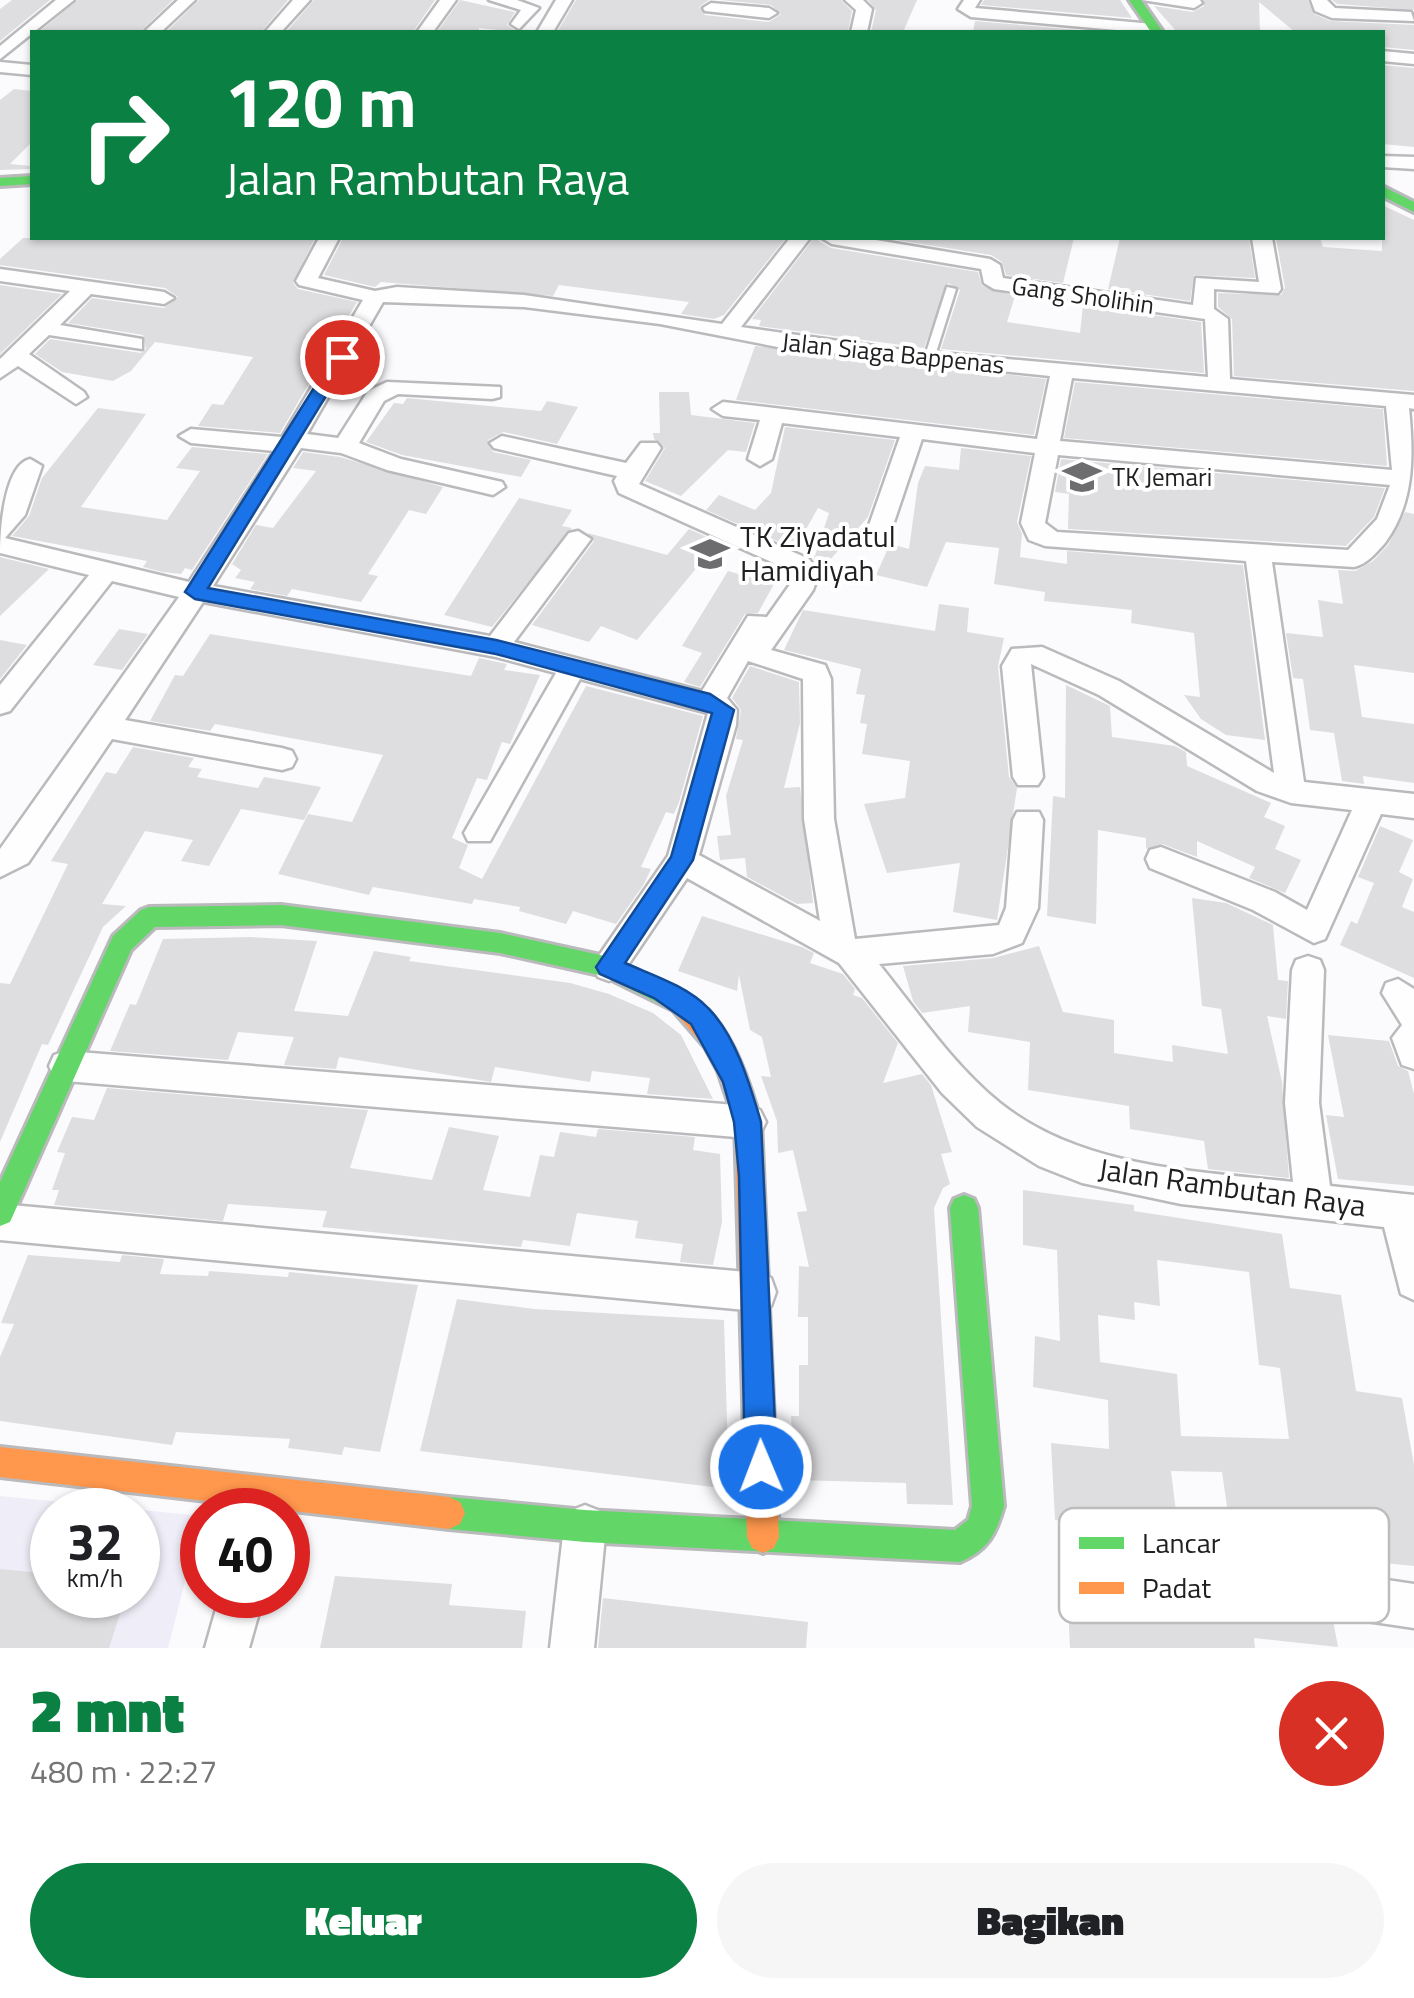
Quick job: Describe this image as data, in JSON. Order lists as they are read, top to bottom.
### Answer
{
  "streets": {
    "street": ["Gang Sholihin", "Jalan Siaga Bappenas", "Jalan Rambutan Raya"]
  },
  "places": {
    "school or university": ["TK Jemari", "TK Ziyadatul Hamidiyah"]
  },
  "legend": ["Lancar", "Padat"],
  "page": {
    "turn": ["120 m", "Jalan Rambutan Raya"],
    "speed": "32 km/h",
    "limit": "40",
    "heading": ["2 mnt", "480 m · 22:27"],
    "buttons": ["Keluar", "Bagikan"]
  }
}
